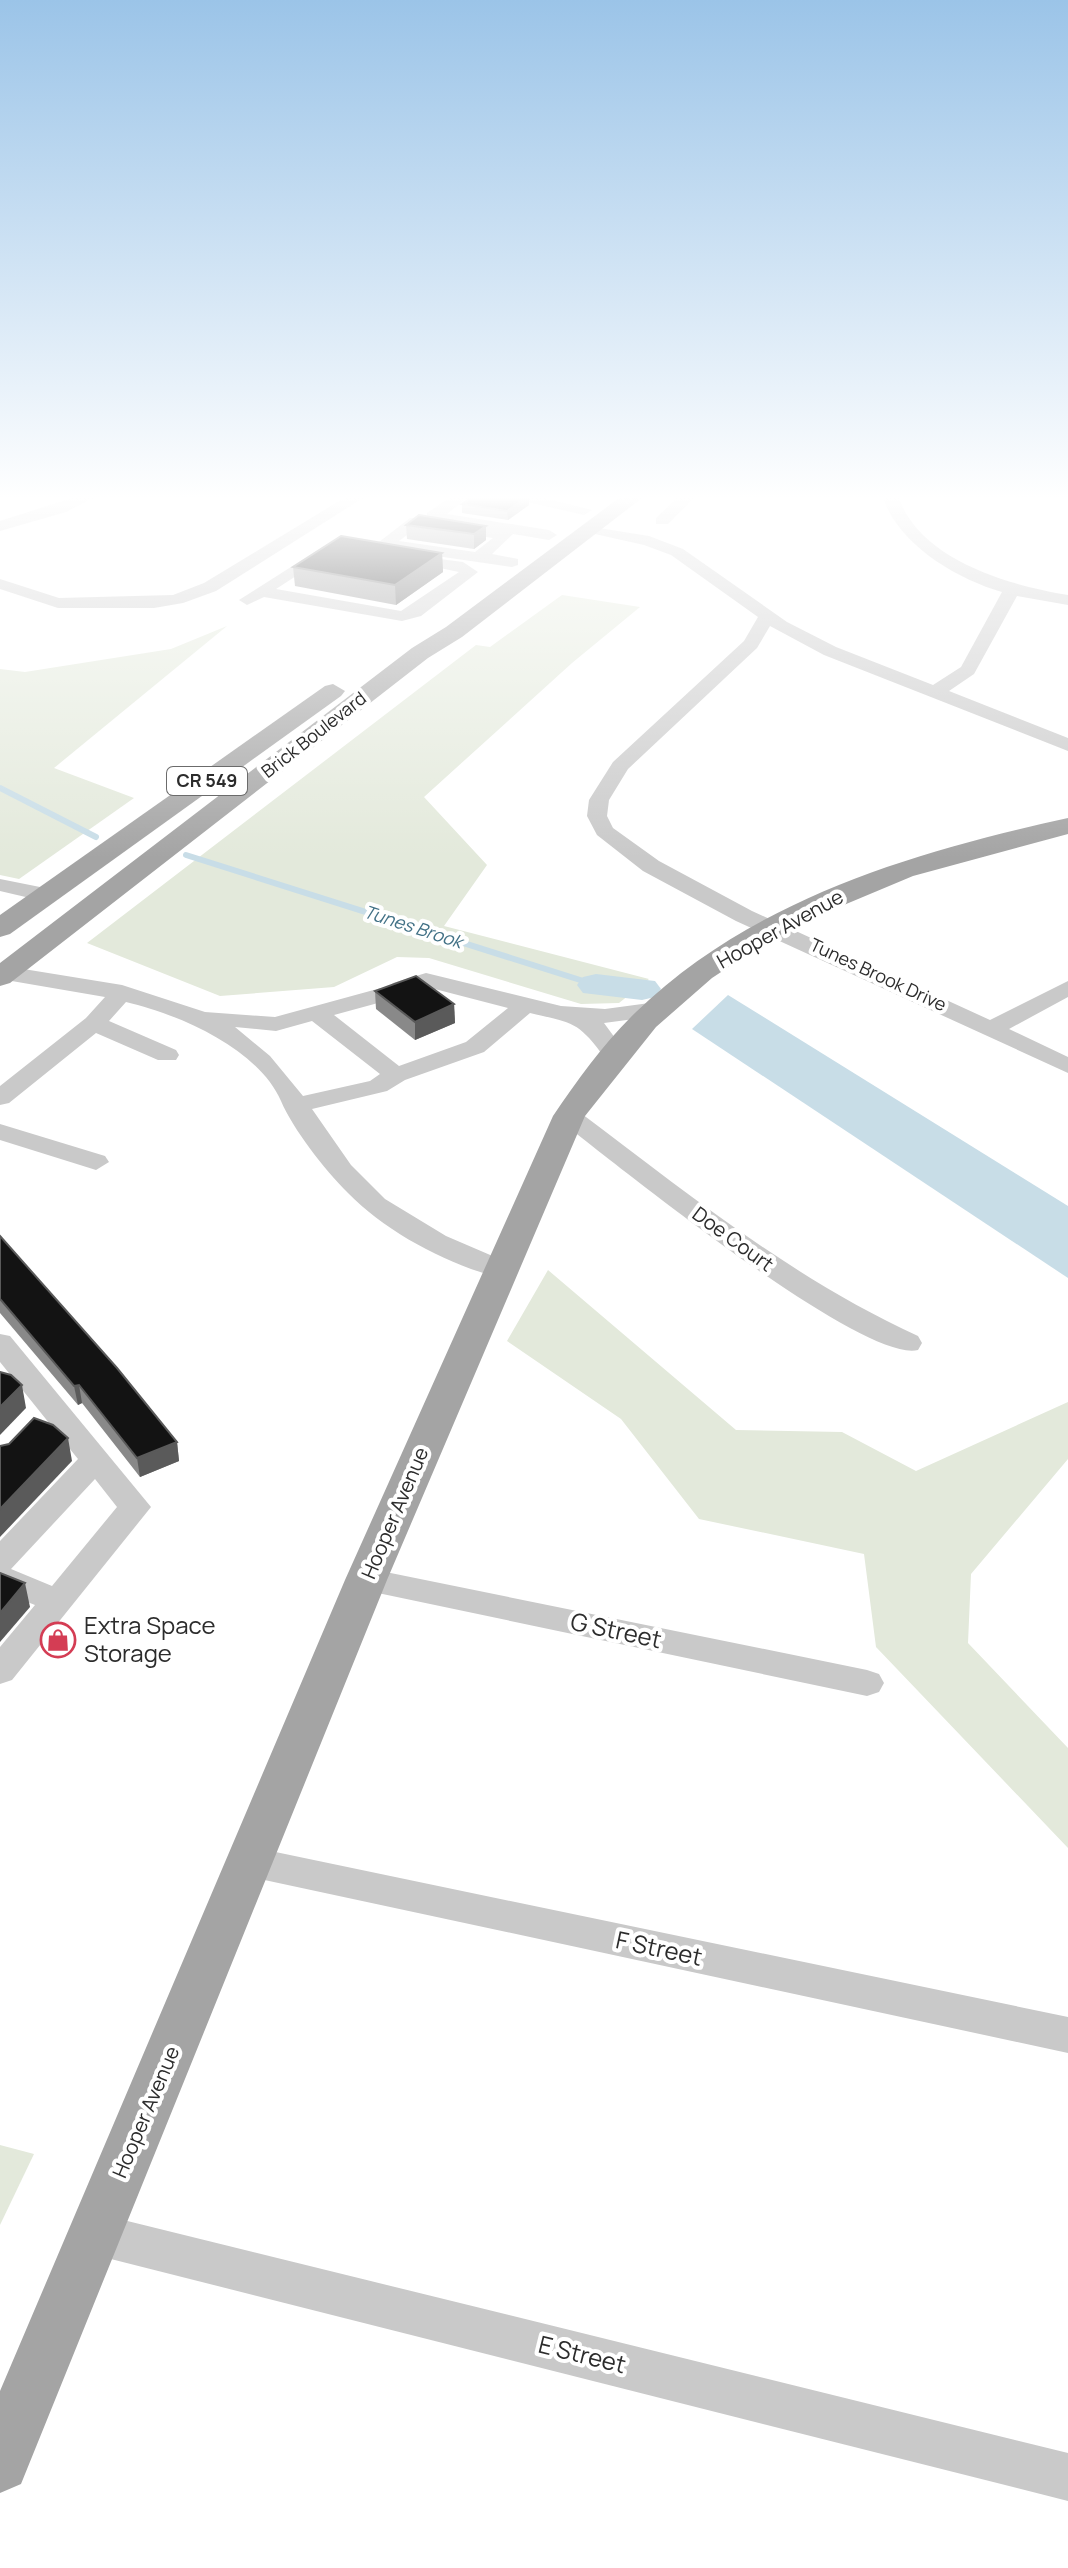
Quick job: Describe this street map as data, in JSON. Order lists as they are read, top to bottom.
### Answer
{
  "streets": {
    "main road": ["Brick Boulevard", "CR 549", "Hooper Avenue"],
    "street": [
      "Tunes Brook Drive",
      "Doe Court",
      "G Street",
      "F Street",
      "E Street"
    ]
  },
  "crossings": [
    ["Hooper Avenue", "Tunes Brook Drive"],
    ["Hooper Avenue", "Doe Court"],
    ["Hooper Avenue", "G Street"],
    ["Hooper Avenue", "F Street"],
    ["Hooper Avenue", "E Street"]
  ],
  "water": ["Tunes Brook"],
  "places": {
    "shop": ["Extra Space Storage"]
  }
}
